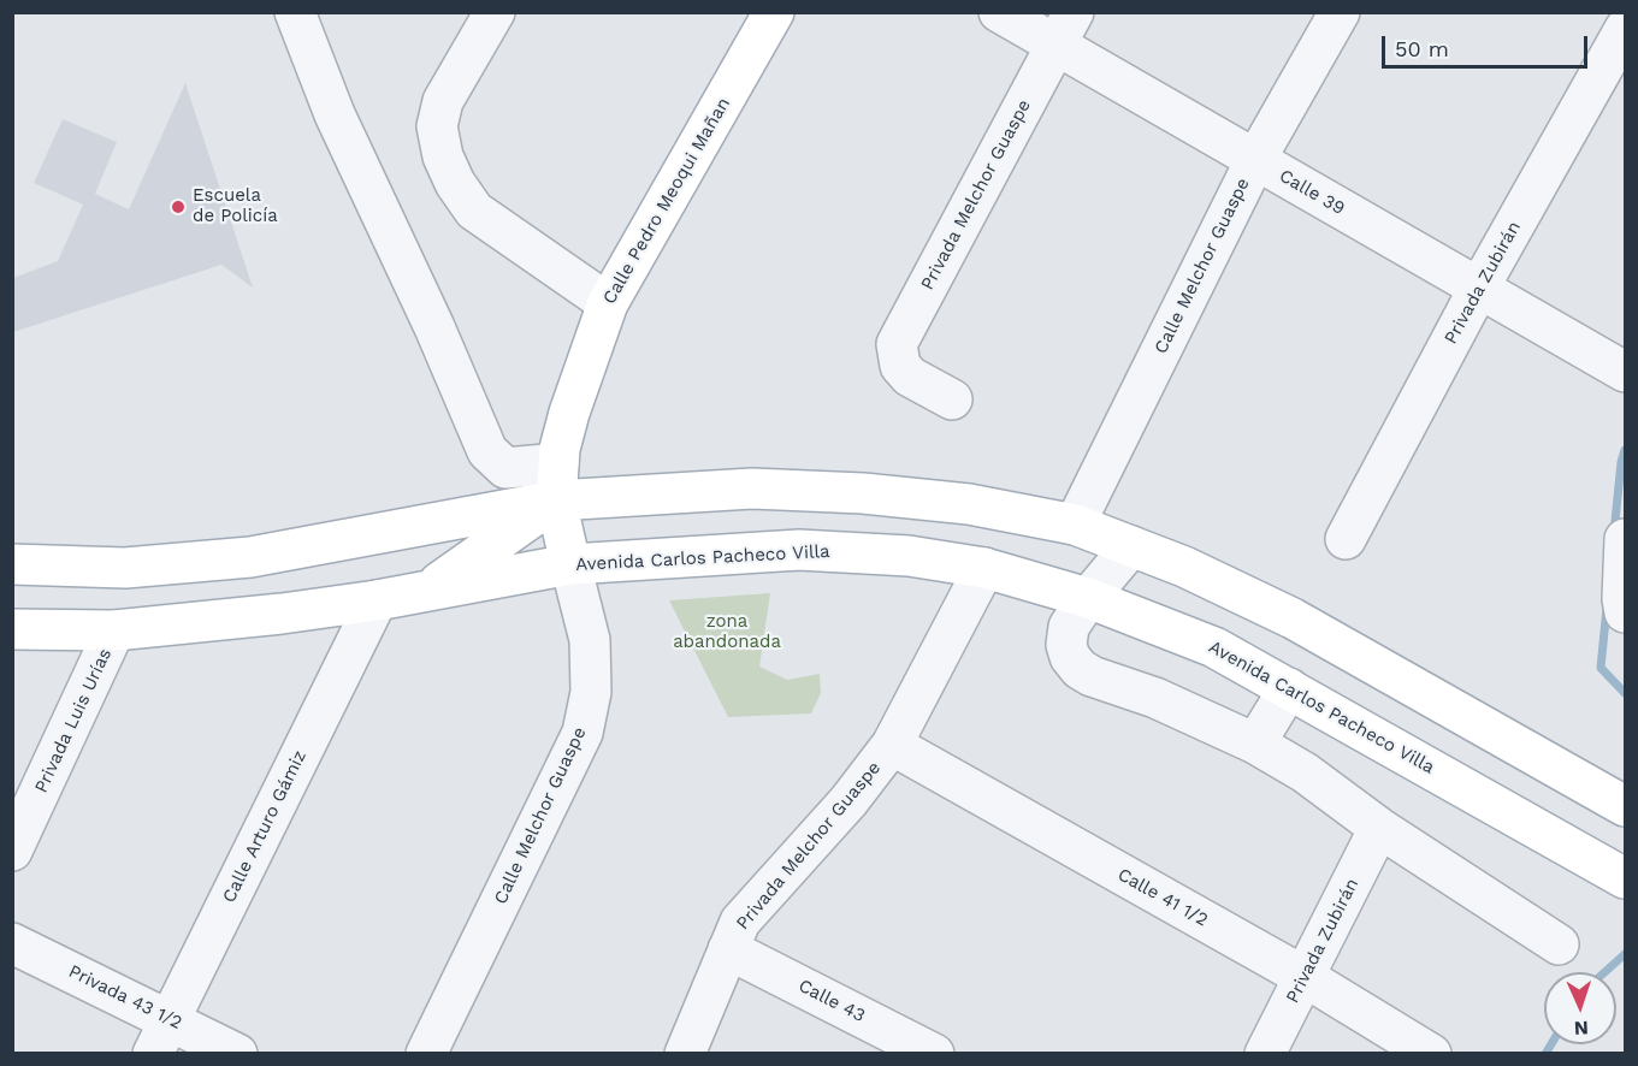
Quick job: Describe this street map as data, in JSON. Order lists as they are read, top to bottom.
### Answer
{
  "streets": {
    "main road": ["Calle Pedro Meoqui Mañan", "Avenida Carlos Pacheco Villa"],
    "street": [
      "Calle 39",
      "Privada Melchor Guaspe",
      "Calle Melchor Guaspe",
      "Privada Zubirán",
      "Privada Luis Urías",
      "Calle Arturo Gámiz",
      "Calle 41 1/2",
      "Privada 43 1/2",
      "Calle 43"
    ]
  },
  "crossings": [
    ["Calle 39", "Privada Melchor Guaspe"],
    ["Calle 39", "Calle Melchor Guaspe"],
    ["Calle 39", "Privada Zubirán"],
    ["Privada Melchor Guaspe", "Avenida Carlos Pacheco Villa"],
    ["Privada Melchor Guaspe", "Calle 41 1/2"],
    ["Privada Melchor Guaspe", "Calle 43"],
    ["Calle Pedro Meoqui Mañan", "Calle Melchor Guaspe"],
    ["Calle Pedro Meoqui Mañan", "Avenida Carlos Pacheco Villa"],
    ["Calle Melchor Guaspe", "Avenida Carlos Pacheco Villa"],
    ["Privada Zubirán", "Calle 41 1/2"],
    ["Avenida Carlos Pacheco Villa", "Privada Luis Urías"],
    ["Avenida Carlos Pacheco Villa", "Calle Arturo Gámiz"],
    ["Calle Arturo Gámiz", "Privada 43 1/2"]
  ],
  "parks": ["zona abandonada"],
  "places": ["Escuela de Policía"],
  "scale_bar": "50 m",
  "north": "bottom"
}
